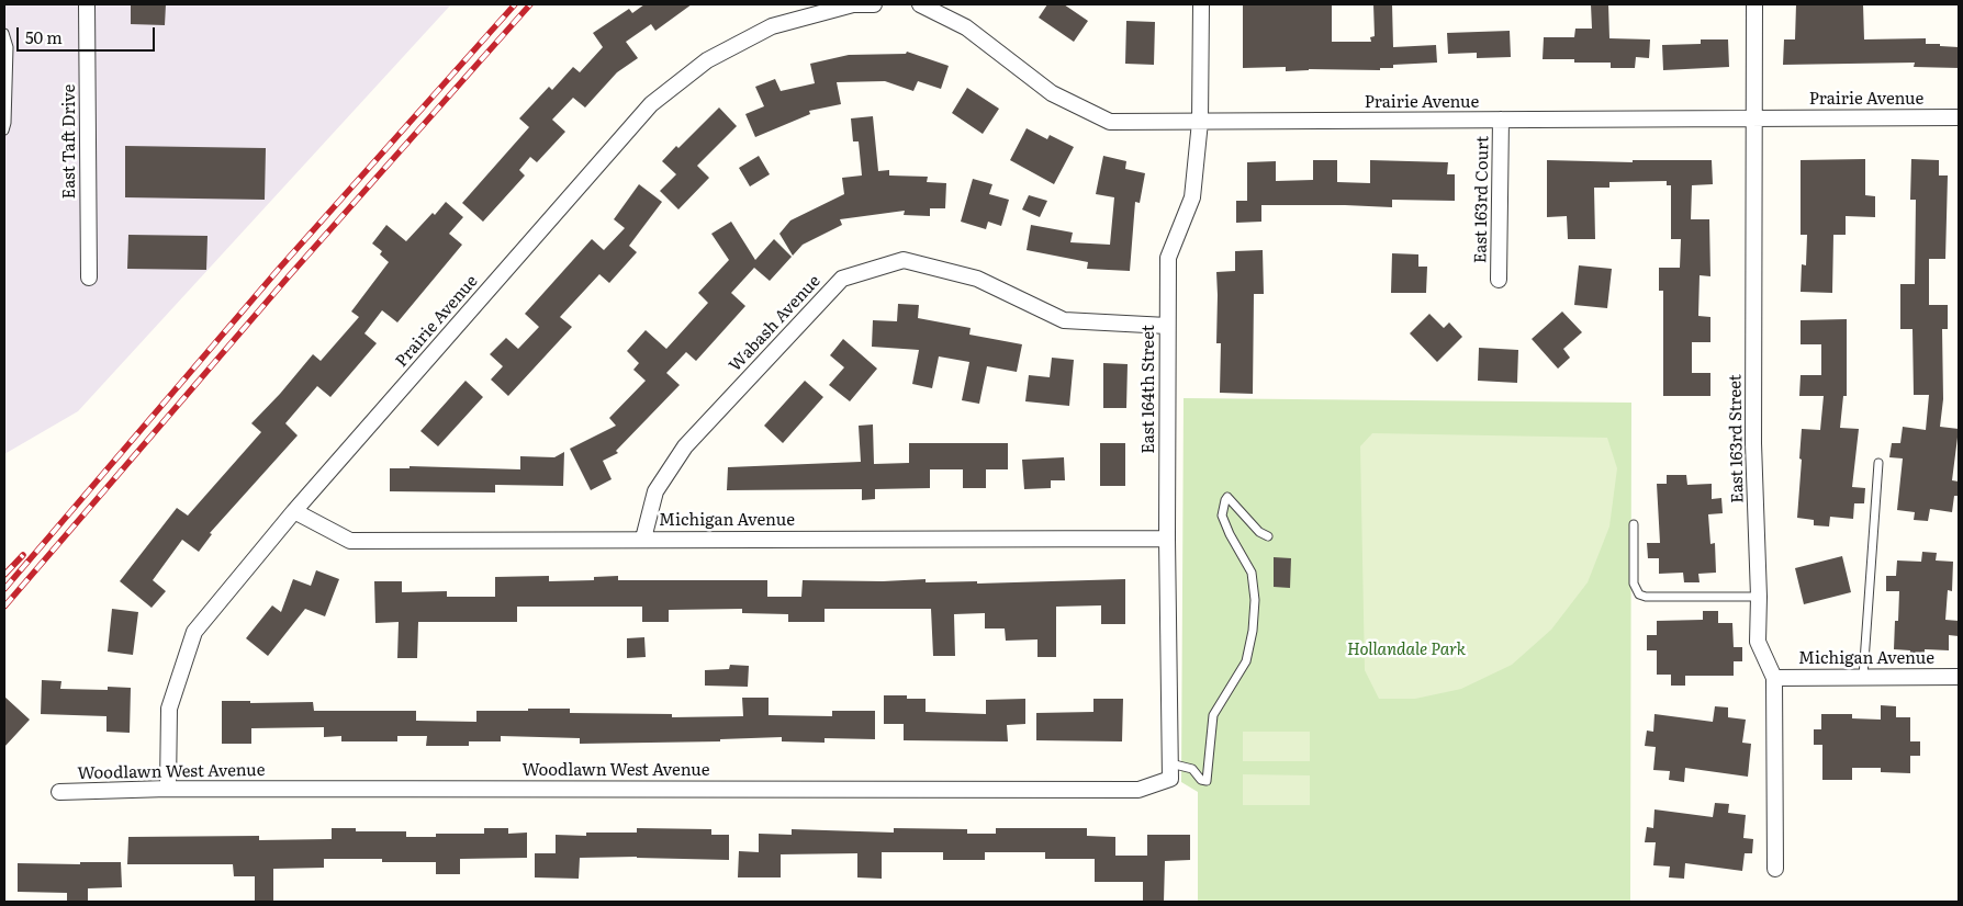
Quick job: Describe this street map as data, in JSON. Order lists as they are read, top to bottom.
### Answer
{
  "streets": {
    "street": [
      "Prairie Avenue",
      "East Taft Drive",
      "East 163rd Court",
      "Wabash Avenue",
      "East 164th Street",
      "East 163rd Street",
      "Michigan Avenue",
      "Woodlawn West Avenue"
    ]
  },
  "crossings": [
    ["Prairie Avenue", "East 163rd Court"],
    ["Prairie Avenue", "East 164th Street"],
    ["Prairie Avenue", "East 163rd Street"],
    ["Prairie Avenue", "Michigan Avenue"],
    ["Prairie Avenue", "Woodlawn West Avenue"],
    ["Wabash Avenue", "East 164th Street"],
    ["Wabash Avenue", "Michigan Avenue"],
    ["East 164th Street", "Michigan Avenue"],
    ["East 164th Street", "Woodlawn West Avenue"],
    ["East 163rd Street", "Michigan Avenue"]
  ],
  "parks": ["Hollandale Park"],
  "scale_bar": "50 m"
}
